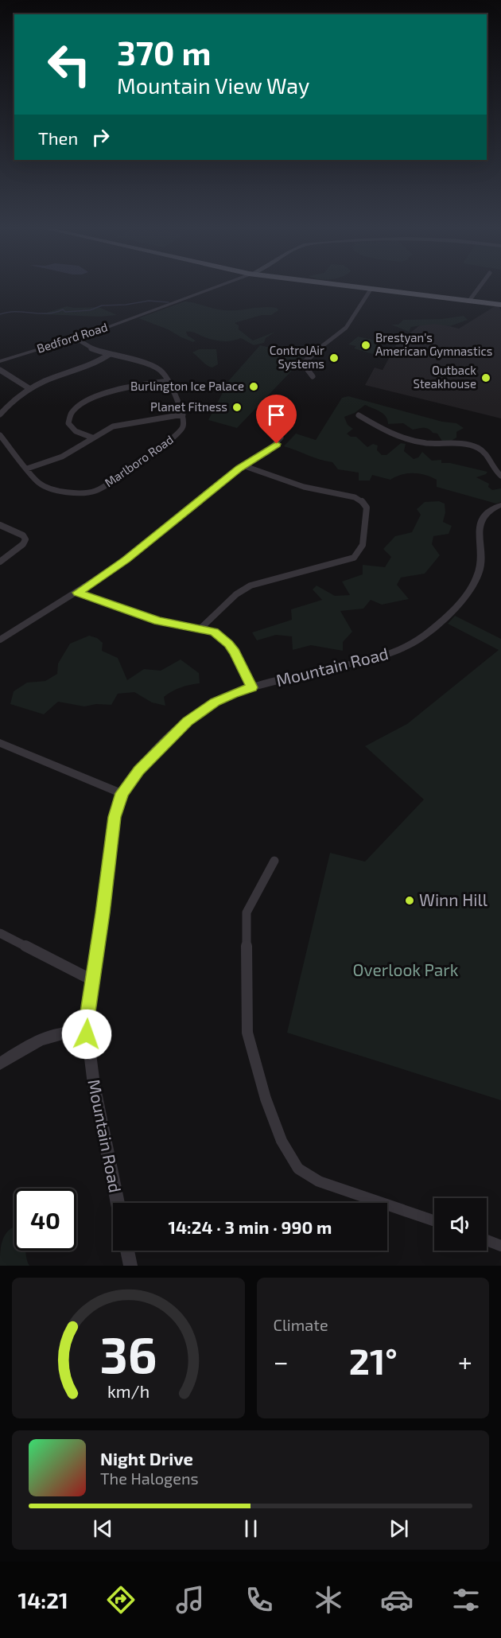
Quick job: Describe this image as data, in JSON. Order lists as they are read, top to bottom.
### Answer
{
  "streets": {
    "street": ["Bedford Road", "Marlboro Road", "Mountain Road"]
  },
  "parks": ["Overlook Park"],
  "places": [
    "Brestyan's American Gymnastics",
    "ControlAir Systems",
    "Outback Steakhouse",
    "Burlington Ice Palace",
    "Planet Fitness",
    "Winn Hill"
  ],
  "page": {
    "turn": ["370 m", "Mountain View Way"],
    "then": "Then",
    "limit": "40",
    "trip": "14:24 · 3 min · 990 m",
    "tile": "Climate",
    "heat": ["−", "21°", "+"],
    "song": ["Night Drive", "The Halogens"],
    "tabs": "14:21",
    "gauge": ["36", "km/h"]
  }
}
